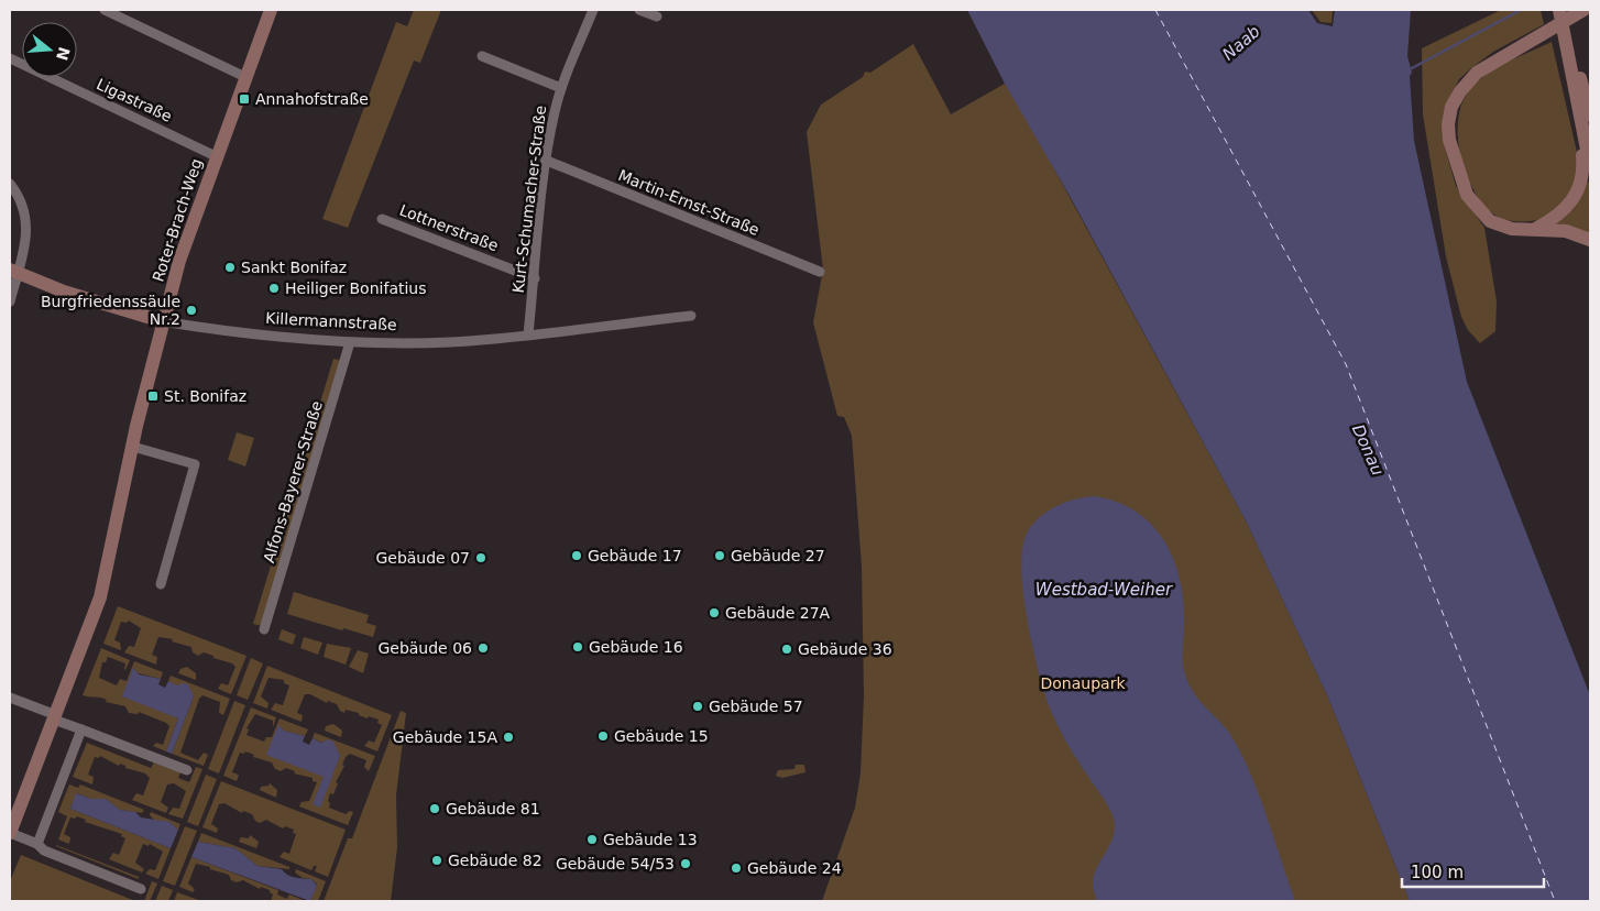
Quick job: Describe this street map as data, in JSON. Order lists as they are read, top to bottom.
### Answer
{
  "streets": {
    "street": [
      "Ligastraße",
      "Kurt-Schumacher-Straße",
      "Martin-Ernst-Straße",
      "Roter-Brach-Weg",
      "Lottnerstraße",
      "Killermannstraße",
      "Alfons-Bayerer-Straße"
    ]
  },
  "crossings": [
    ["Ligastraße", "Roter-Brach-Weg"],
    ["Kurt-Schumacher-Straße", "Martin-Ernst-Straße"],
    ["Kurt-Schumacher-Straße", "Lottnerstraße"],
    ["Kurt-Schumacher-Straße", "Killermannstraße"],
    ["Roter-Brach-Weg", "Killermannstraße"],
    ["Killermannstraße", "Alfons-Bayerer-Straße"]
  ],
  "water": ["Naab", "Donau", "Westbad-Weiher"],
  "parks": ["Donaupark"],
  "places": {
    "transit": ["Annahofstraße", "St. Bonifaz"],
    "other": [
      "Sankt Bonifaz",
      "Heiliger Bonifatius",
      "Burgfriedenssäule Nr.2",
      "Gebäude 17",
      "Gebäude 27",
      "Gebäude 07",
      "Gebäude 27A",
      "Gebäude 16",
      "Gebäude 06",
      "Gebäude 36",
      "Gebäude 57",
      "Gebäude 15",
      "Gebäude 15A",
      "Gebäude 81",
      "Gebäude 13",
      "Gebäude 82",
      "Gebäude 54/53",
      "Gebäude 24"
    ]
  },
  "scale_bar": "100 m",
  "north": "right"
}
